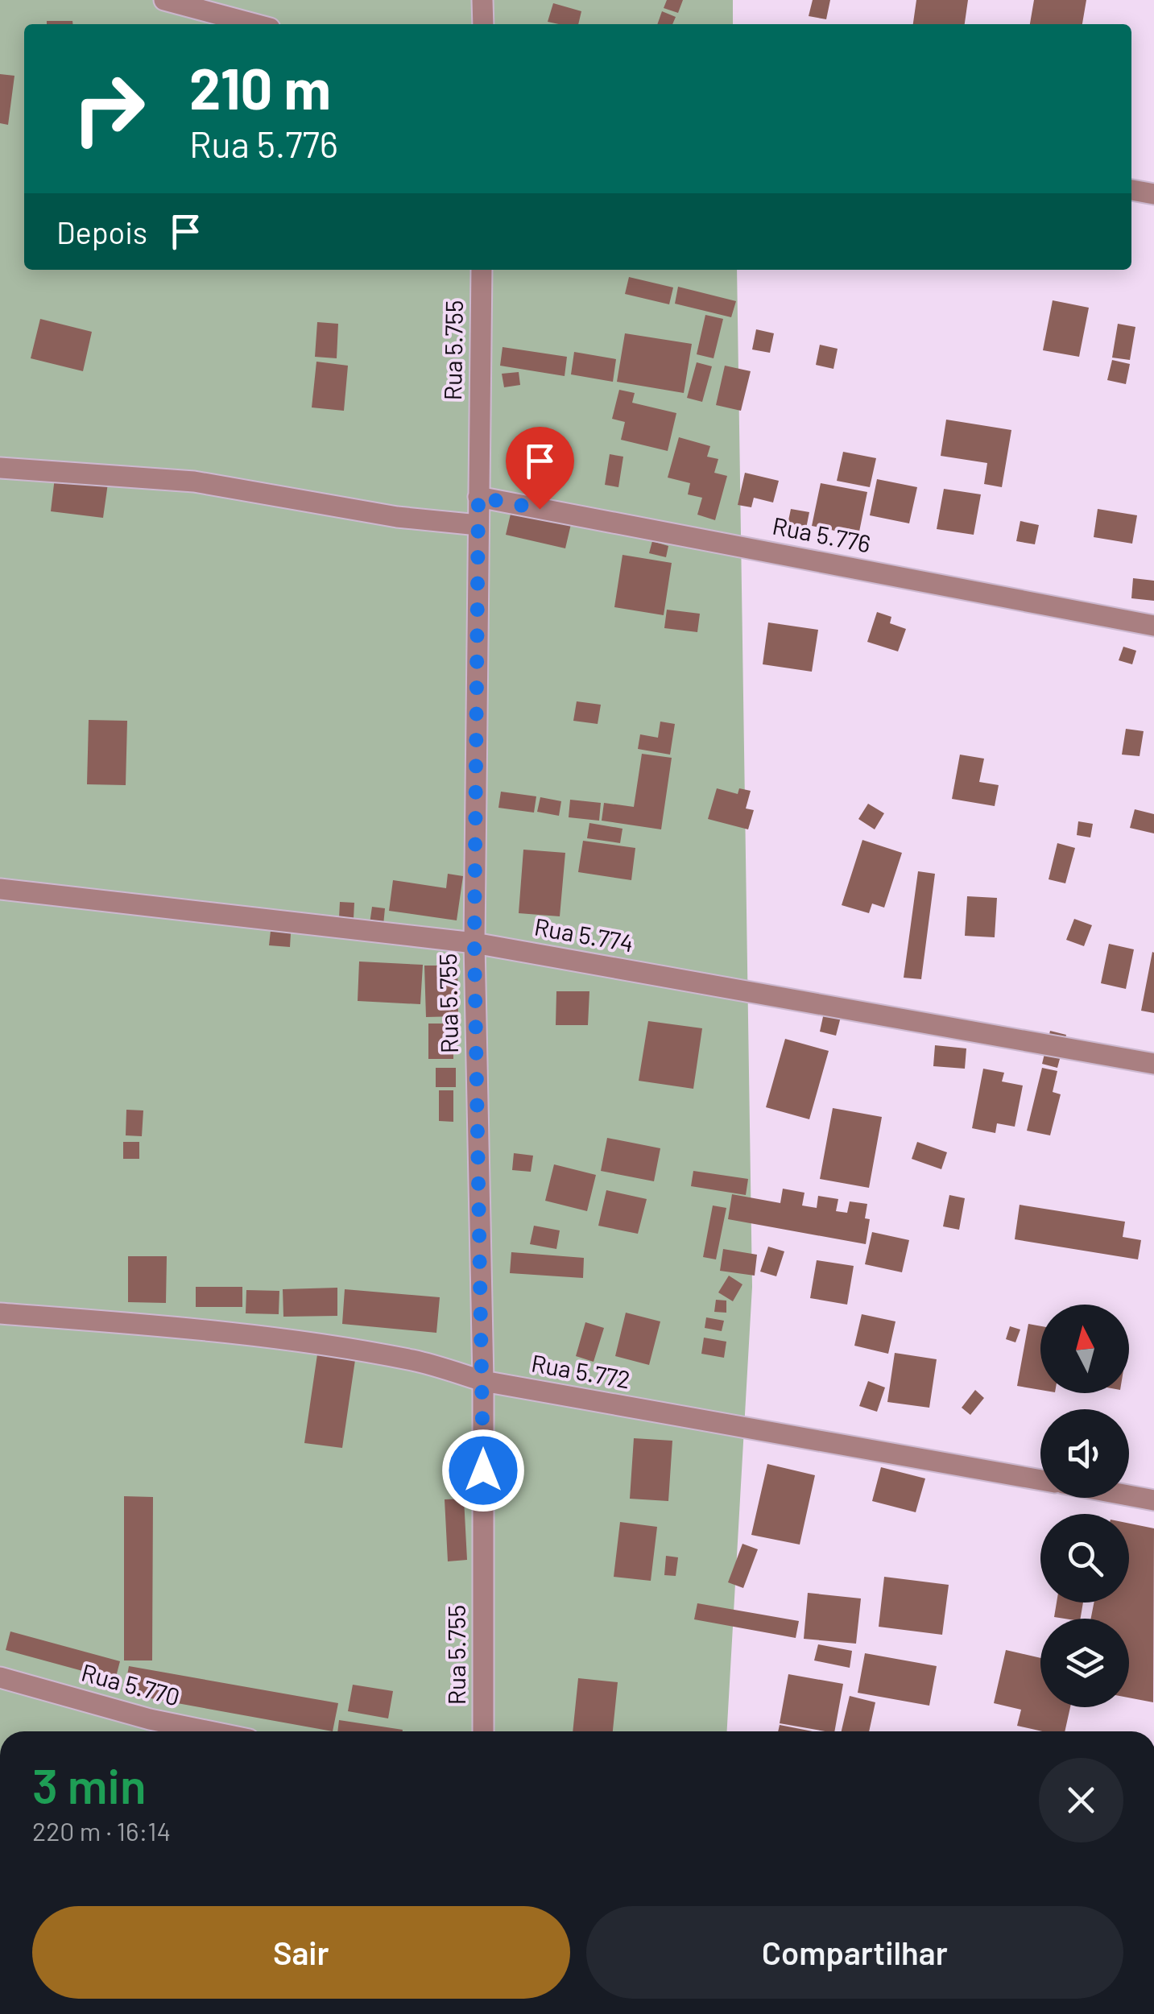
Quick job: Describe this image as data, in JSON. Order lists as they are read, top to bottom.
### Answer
{
  "streets": {
    "street": [
      "Rua 5.755",
      "Rua 5.776",
      "Rua 5.774",
      "Rua 5.772",
      "Rua 5.770"
    ]
  },
  "crossings": [
    ["Rua 5.755", "Rua 5.776"],
    ["Rua 5.755", "Rua 5.774"],
    ["Rua 5.755", "Rua 5.772"]
  ],
  "north": "top",
  "page": {
    "turn": ["210 m", "Rua 5.776"],
    "then": "Depois",
    "heading": ["3 min", "220 m · 16:14"],
    "buttons": ["Sair", "Compartilhar"]
  }
}
